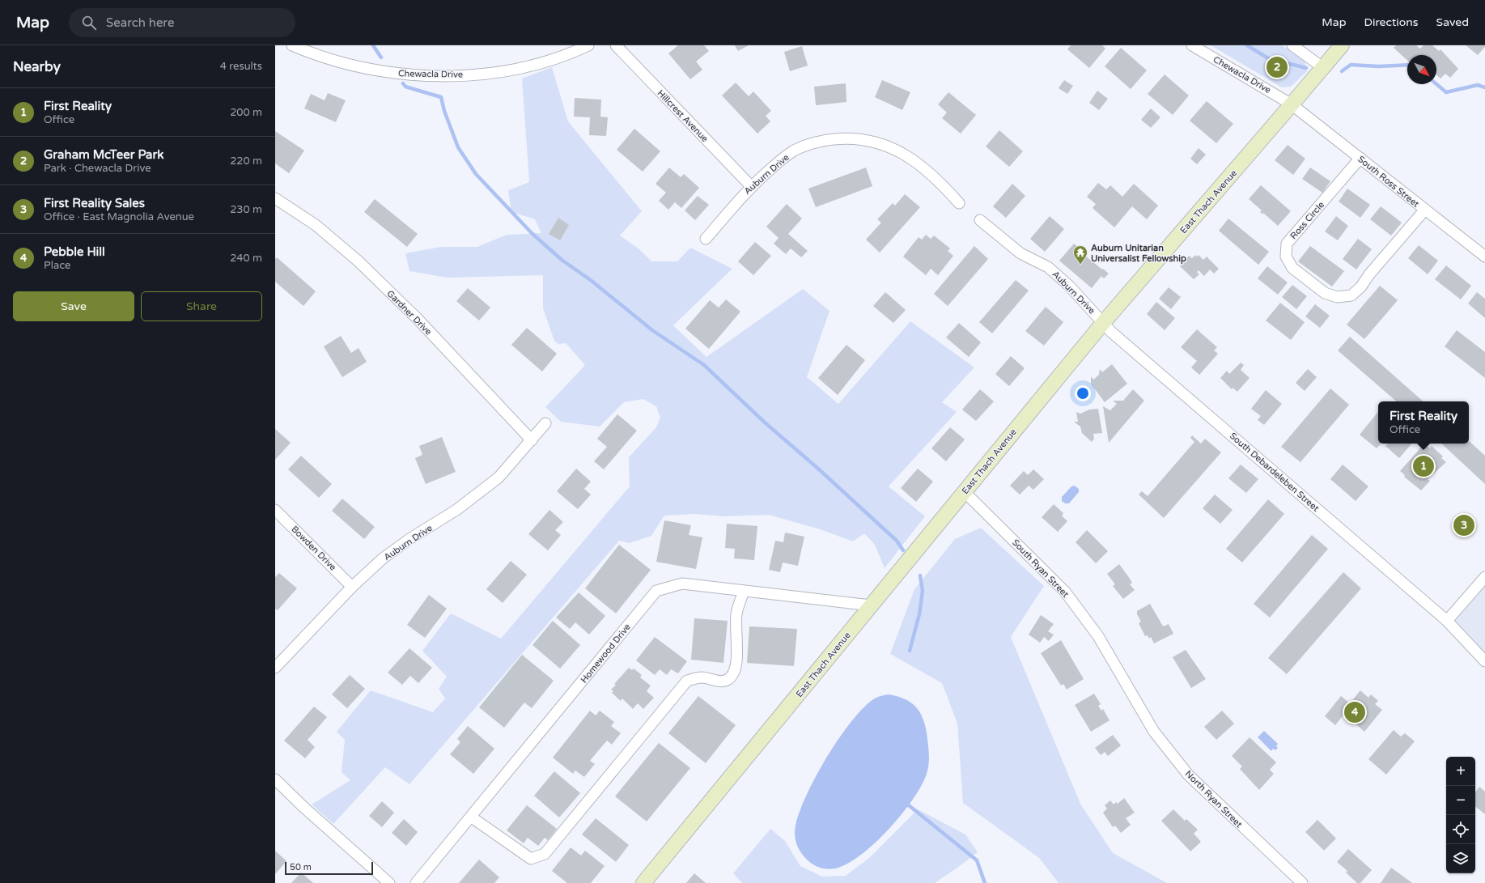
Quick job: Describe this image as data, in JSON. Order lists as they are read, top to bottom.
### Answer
{
  "streets": {
    "street": [
      "Chewacla Drive",
      "Hillcrest Avenue",
      "Auburn Drive",
      "South Ross Street",
      "East Thach Avenue",
      "Ross Circle",
      "Gardner Drive",
      "South Debardeleben Street",
      "Bowden Drive",
      "South Ryan Street",
      "Homewood Drive",
      "North Ryan Street"
    ]
  },
  "crossings": [
    ["Chewacla Drive", "South Ross Street"],
    ["Chewacla Drive", "East Thach Avenue"],
    ["Hillcrest Avenue", "Auburn Drive"],
    ["Auburn Drive", "East Thach Avenue"],
    ["Auburn Drive", "Gardner Drive"],
    ["Auburn Drive", "South Debardeleben Street"],
    ["Auburn Drive", "Bowden Drive"],
    ["South Ross Street", "East Thach Avenue"],
    ["South Ross Street", "Ross Circle"],
    ["East Thach Avenue", "South Debardeleben Street"],
    ["East Thach Avenue", "South Ryan Street"],
    ["East Thach Avenue", "Homewood Drive"],
    ["South Ryan Street", "North Ryan Street"]
  ],
  "places": {
    "temple": ["Auburn Unitarian Universalist Fellowship"]
  },
  "scale_bar": "50 m",
  "north": "bottom right",
  "page": {
    "header": "Map",
    "search": "Search here",
    "nav": ["Map", "Directions", "Saved"],
    "heading": ["Nearby", "4 results"],
    "pins": [
      "2",
      "1",
      "3",
      "4"
    ],
    "list": [
      {
        "mark": "1",
        "name": "First Reality",
        "note": "Office",
        "value": "200 m"
      },
      {
        "mark": "2",
        "name": "Graham McTeer Park",
        "note": "Park · Chewacla Drive",
        "value": "220 m"
      },
      {
        "mark": "3",
        "name": "First Reality Sales",
        "note": "Office · East Magnolia Avenue",
        "value": "230 m"
      },
      {
        "mark": "4",
        "name": "Pebble Hill",
        "note": "Place",
        "value": "240 m"
      }
    ],
    "buttons": ["Save", "Share"],
    "popup": ["First Reality", "Office"],
    "map_buttons": ["+", "−"],
    "scale": "50 m"
  }
}
